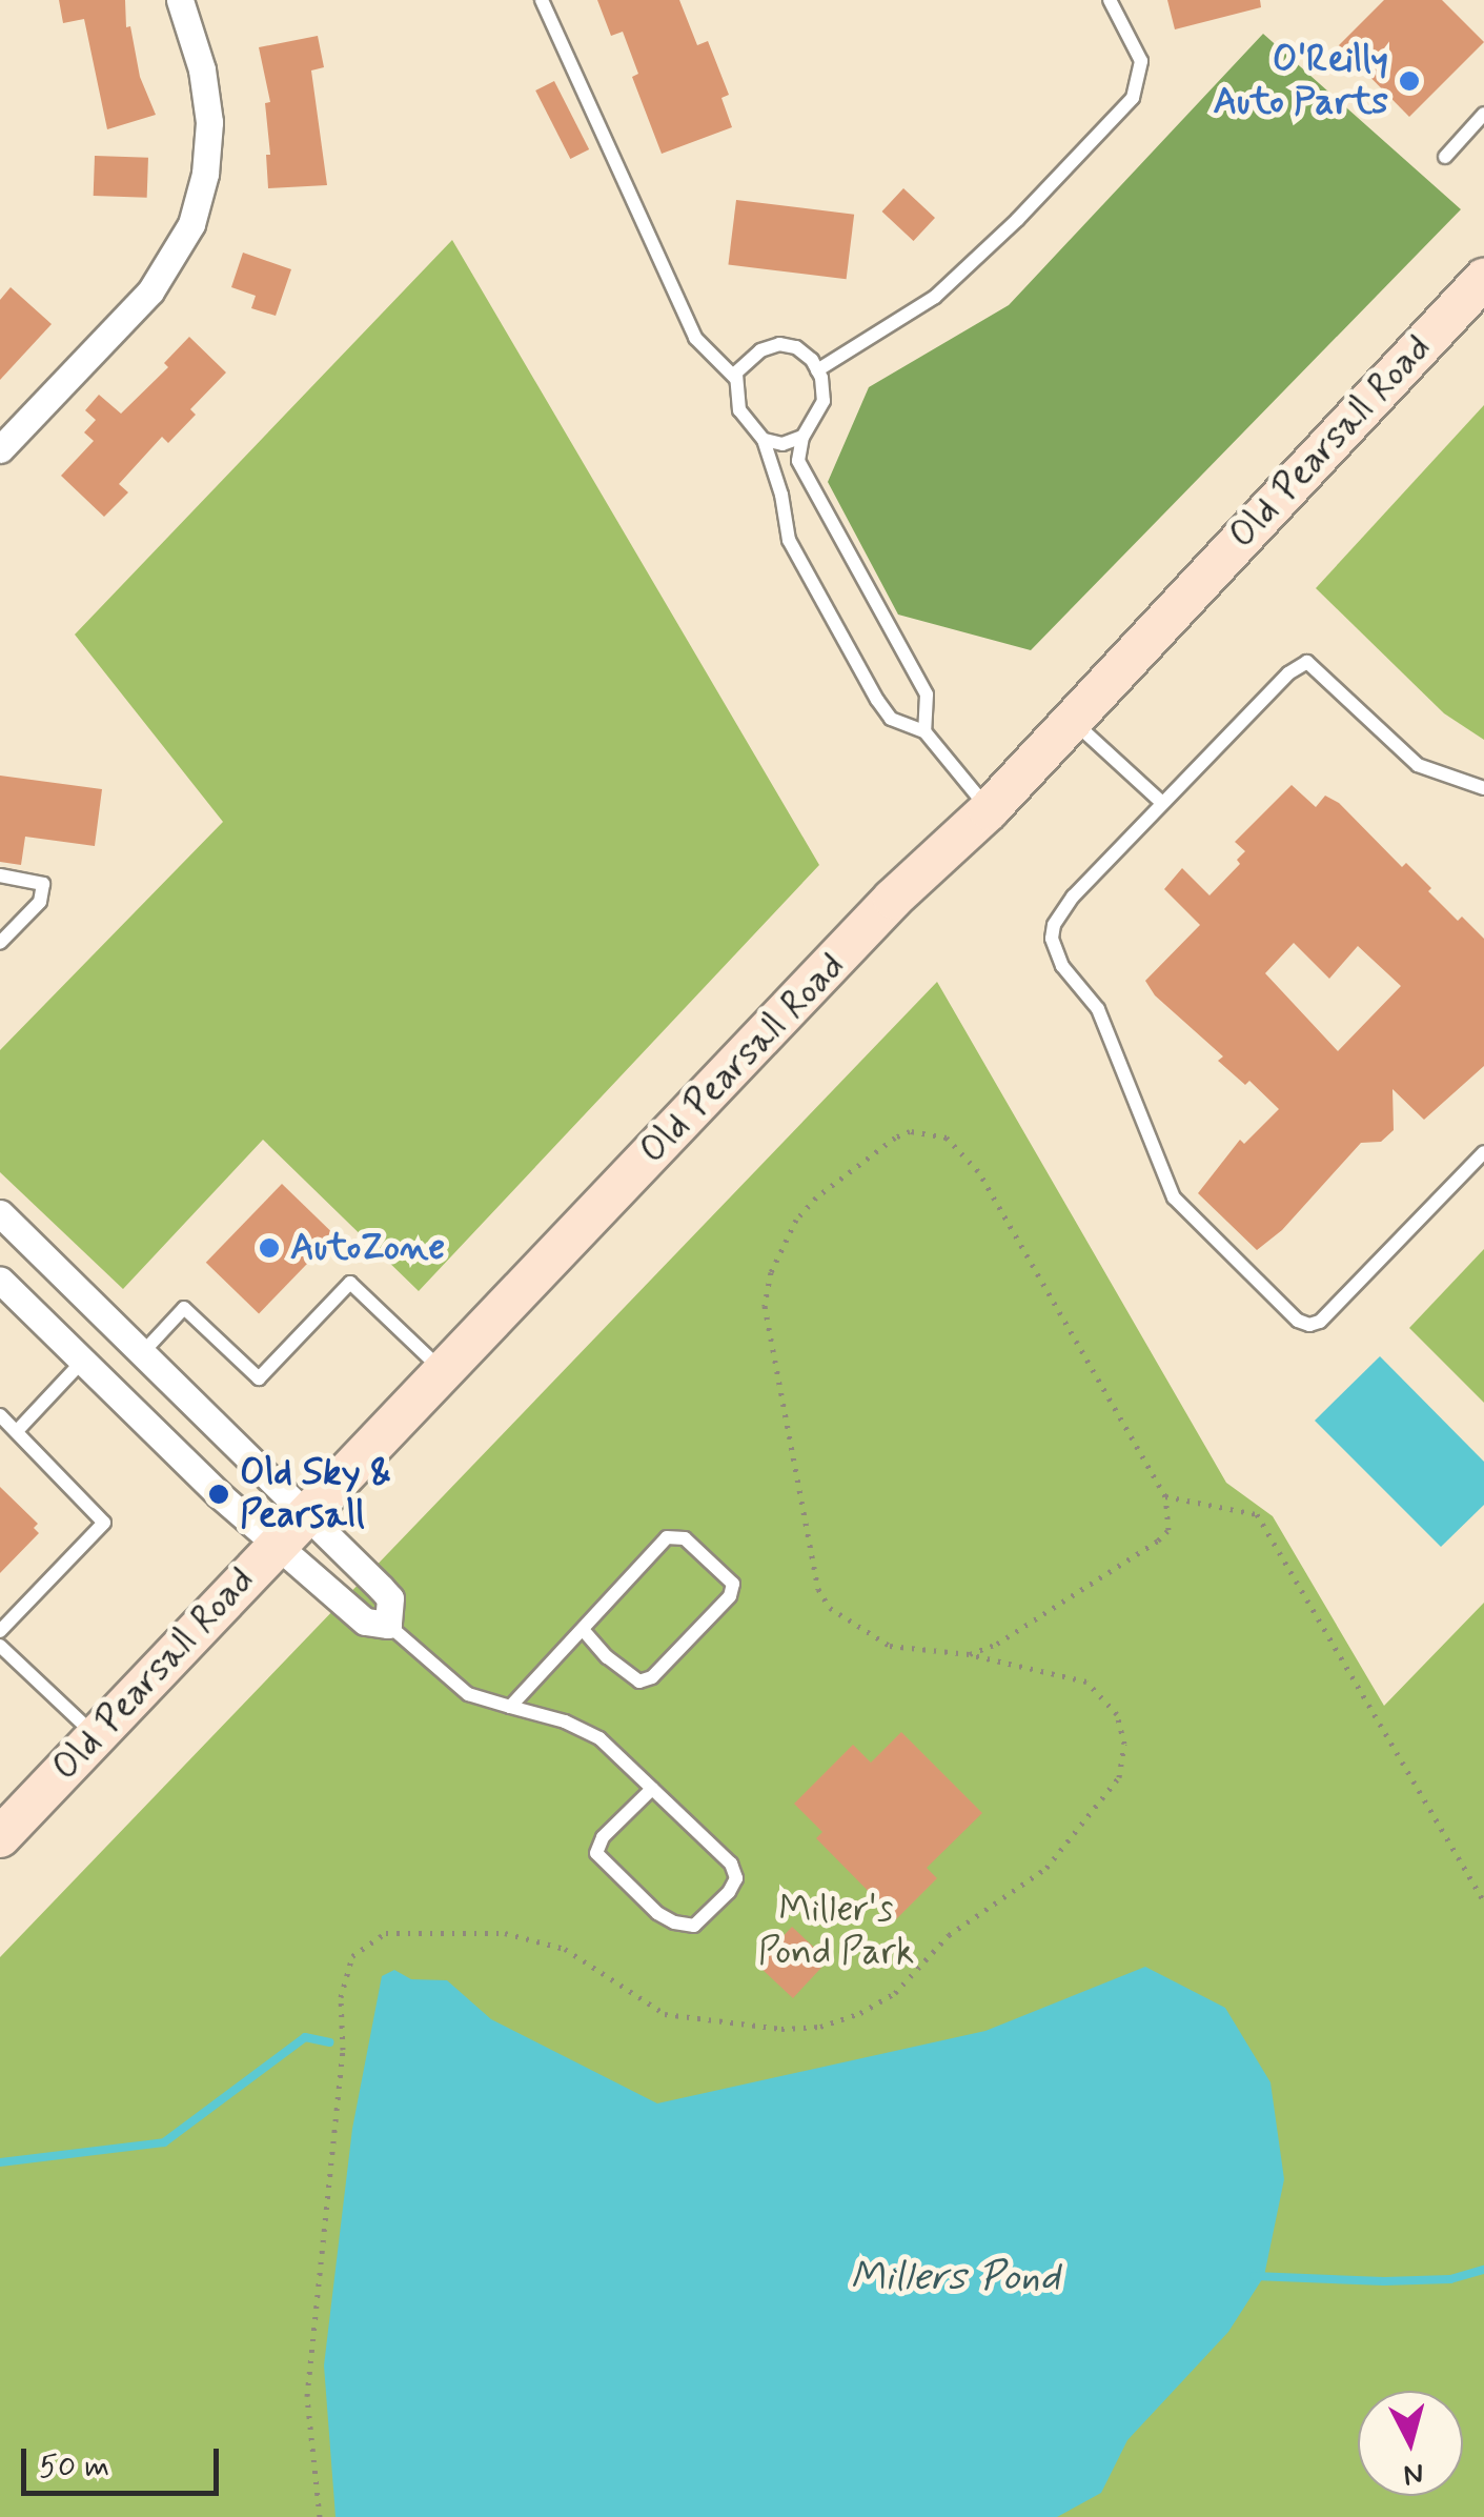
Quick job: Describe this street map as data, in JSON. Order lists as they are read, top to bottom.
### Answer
{
  "streets": {
    "main road": ["Old Pearsall Road"]
  },
  "water": ["Millers Pond"],
  "parks": ["Miller's Pond Park"],
  "places": ["O'Reilly Auto Parts", "AutoZone", "Old Sky & Pearsall"],
  "scale_bar": "50 m",
  "north": "bottom"
}
